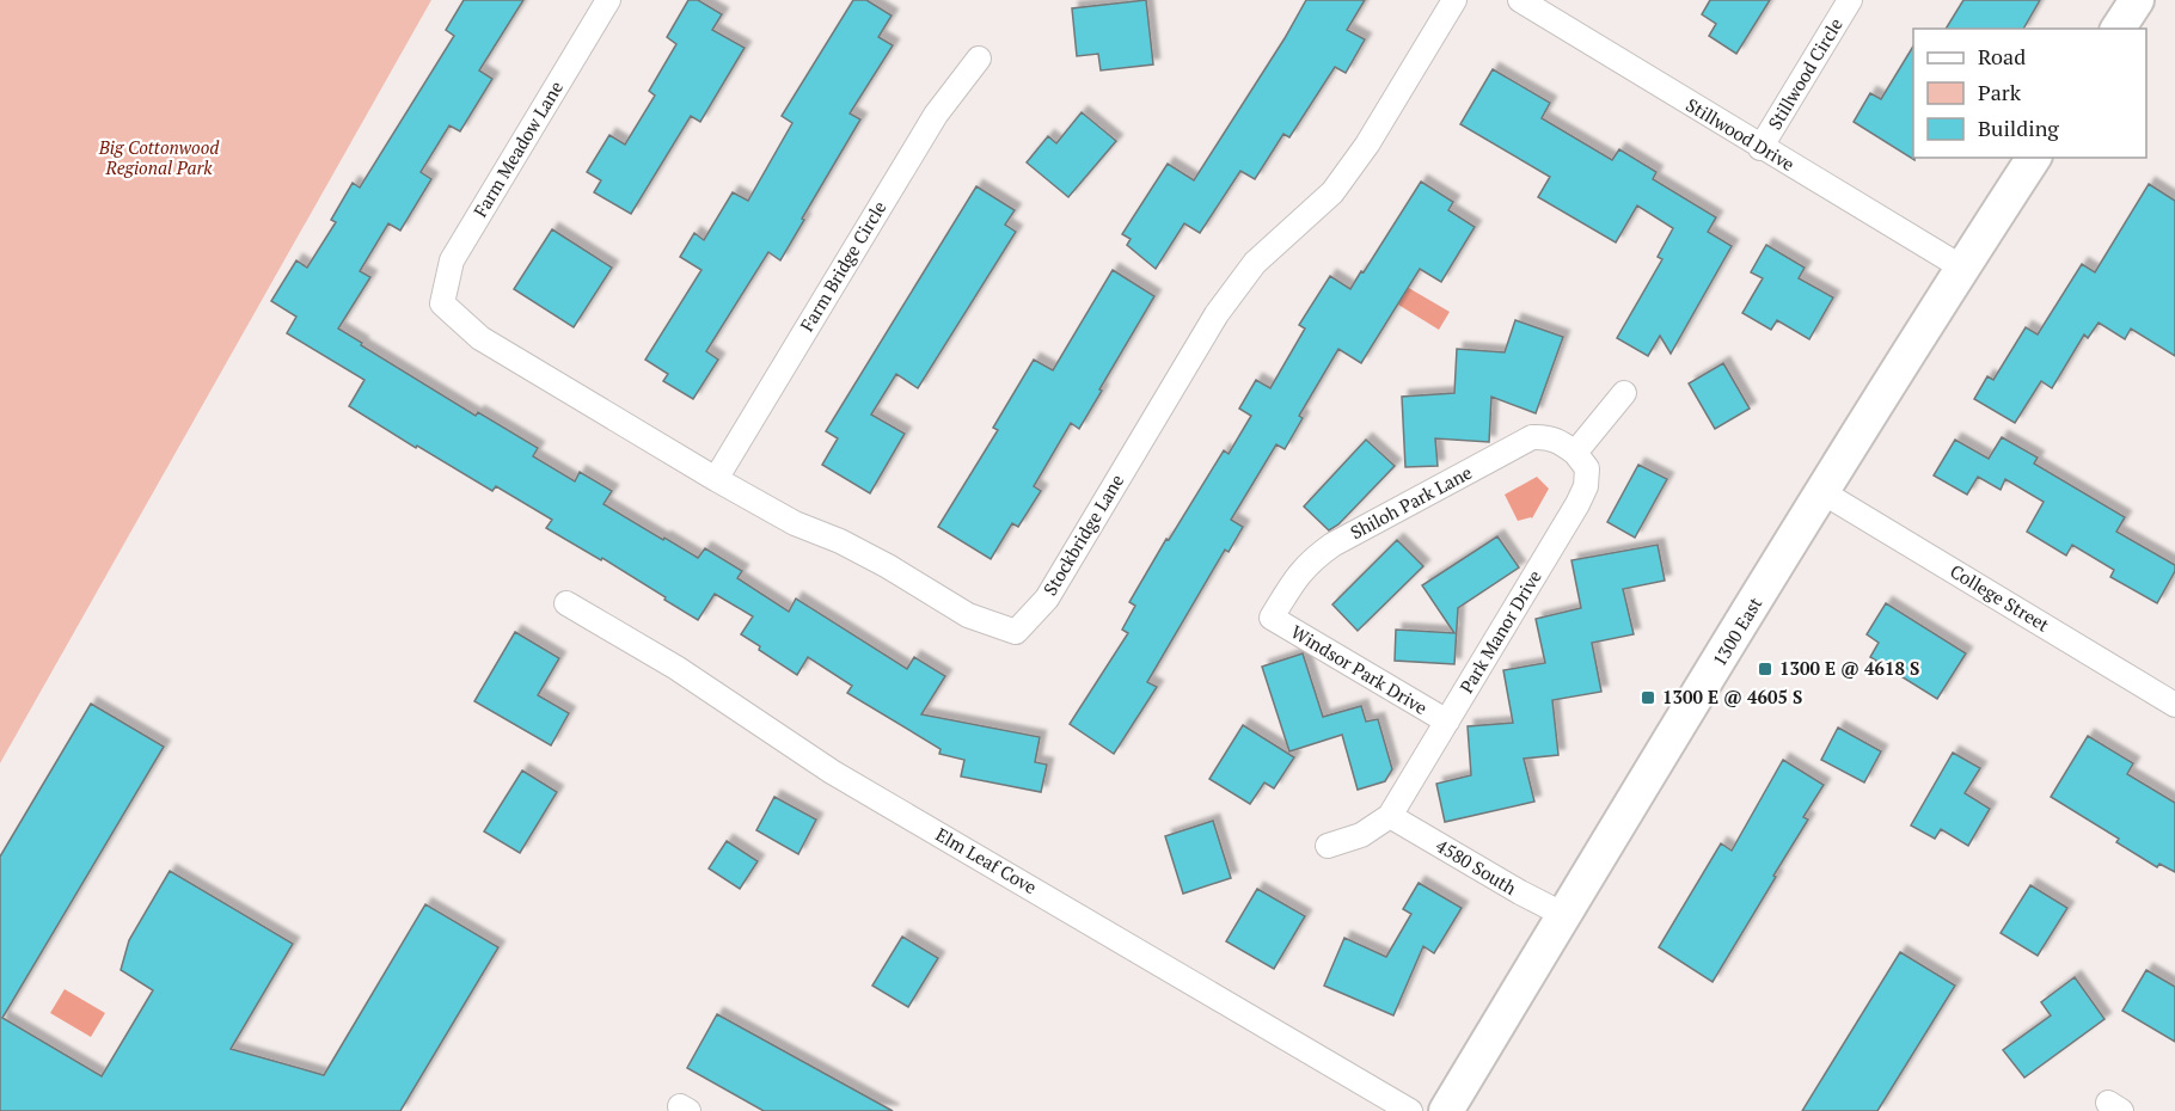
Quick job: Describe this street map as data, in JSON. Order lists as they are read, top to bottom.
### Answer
{
  "streets": {
    "main road": ["1300 East"],
    "street": [
      "Stillwood Circle",
      "Stillwood Drive",
      "Farm Meadow Lane",
      "Farm Bridge Circle",
      "Shiloh Park Lane",
      "Stockbridge Lane",
      "College Street",
      "Park Manor Drive",
      "Windsor Park Drive",
      "Elm Leaf Cove",
      "4580 South"
    ]
  },
  "crossings": [
    ["Stillwood Circle", "Stillwood Drive"],
    ["Stillwood Drive", "1300 East"],
    ["Farm Meadow Lane", "Stockbridge Lane"],
    ["Farm Bridge Circle", "Stockbridge Lane"],
    ["Shiloh Park Lane", "Park Manor Drive"],
    ["Shiloh Park Lane", "Windsor Park Drive"],
    ["College Street", "1300 East"],
    ["Park Manor Drive", "Windsor Park Drive"],
    ["Park Manor Drive", "4580 South"],
    ["1300 East", "4580 South"]
  ],
  "parks": ["Big Cottonwood Regional Park"],
  "places": {
    "transit": ["1300 E @ 4618 S", "1300 E @ 4605 S"]
  },
  "legend": ["Road", "Park", "Building"]
}
